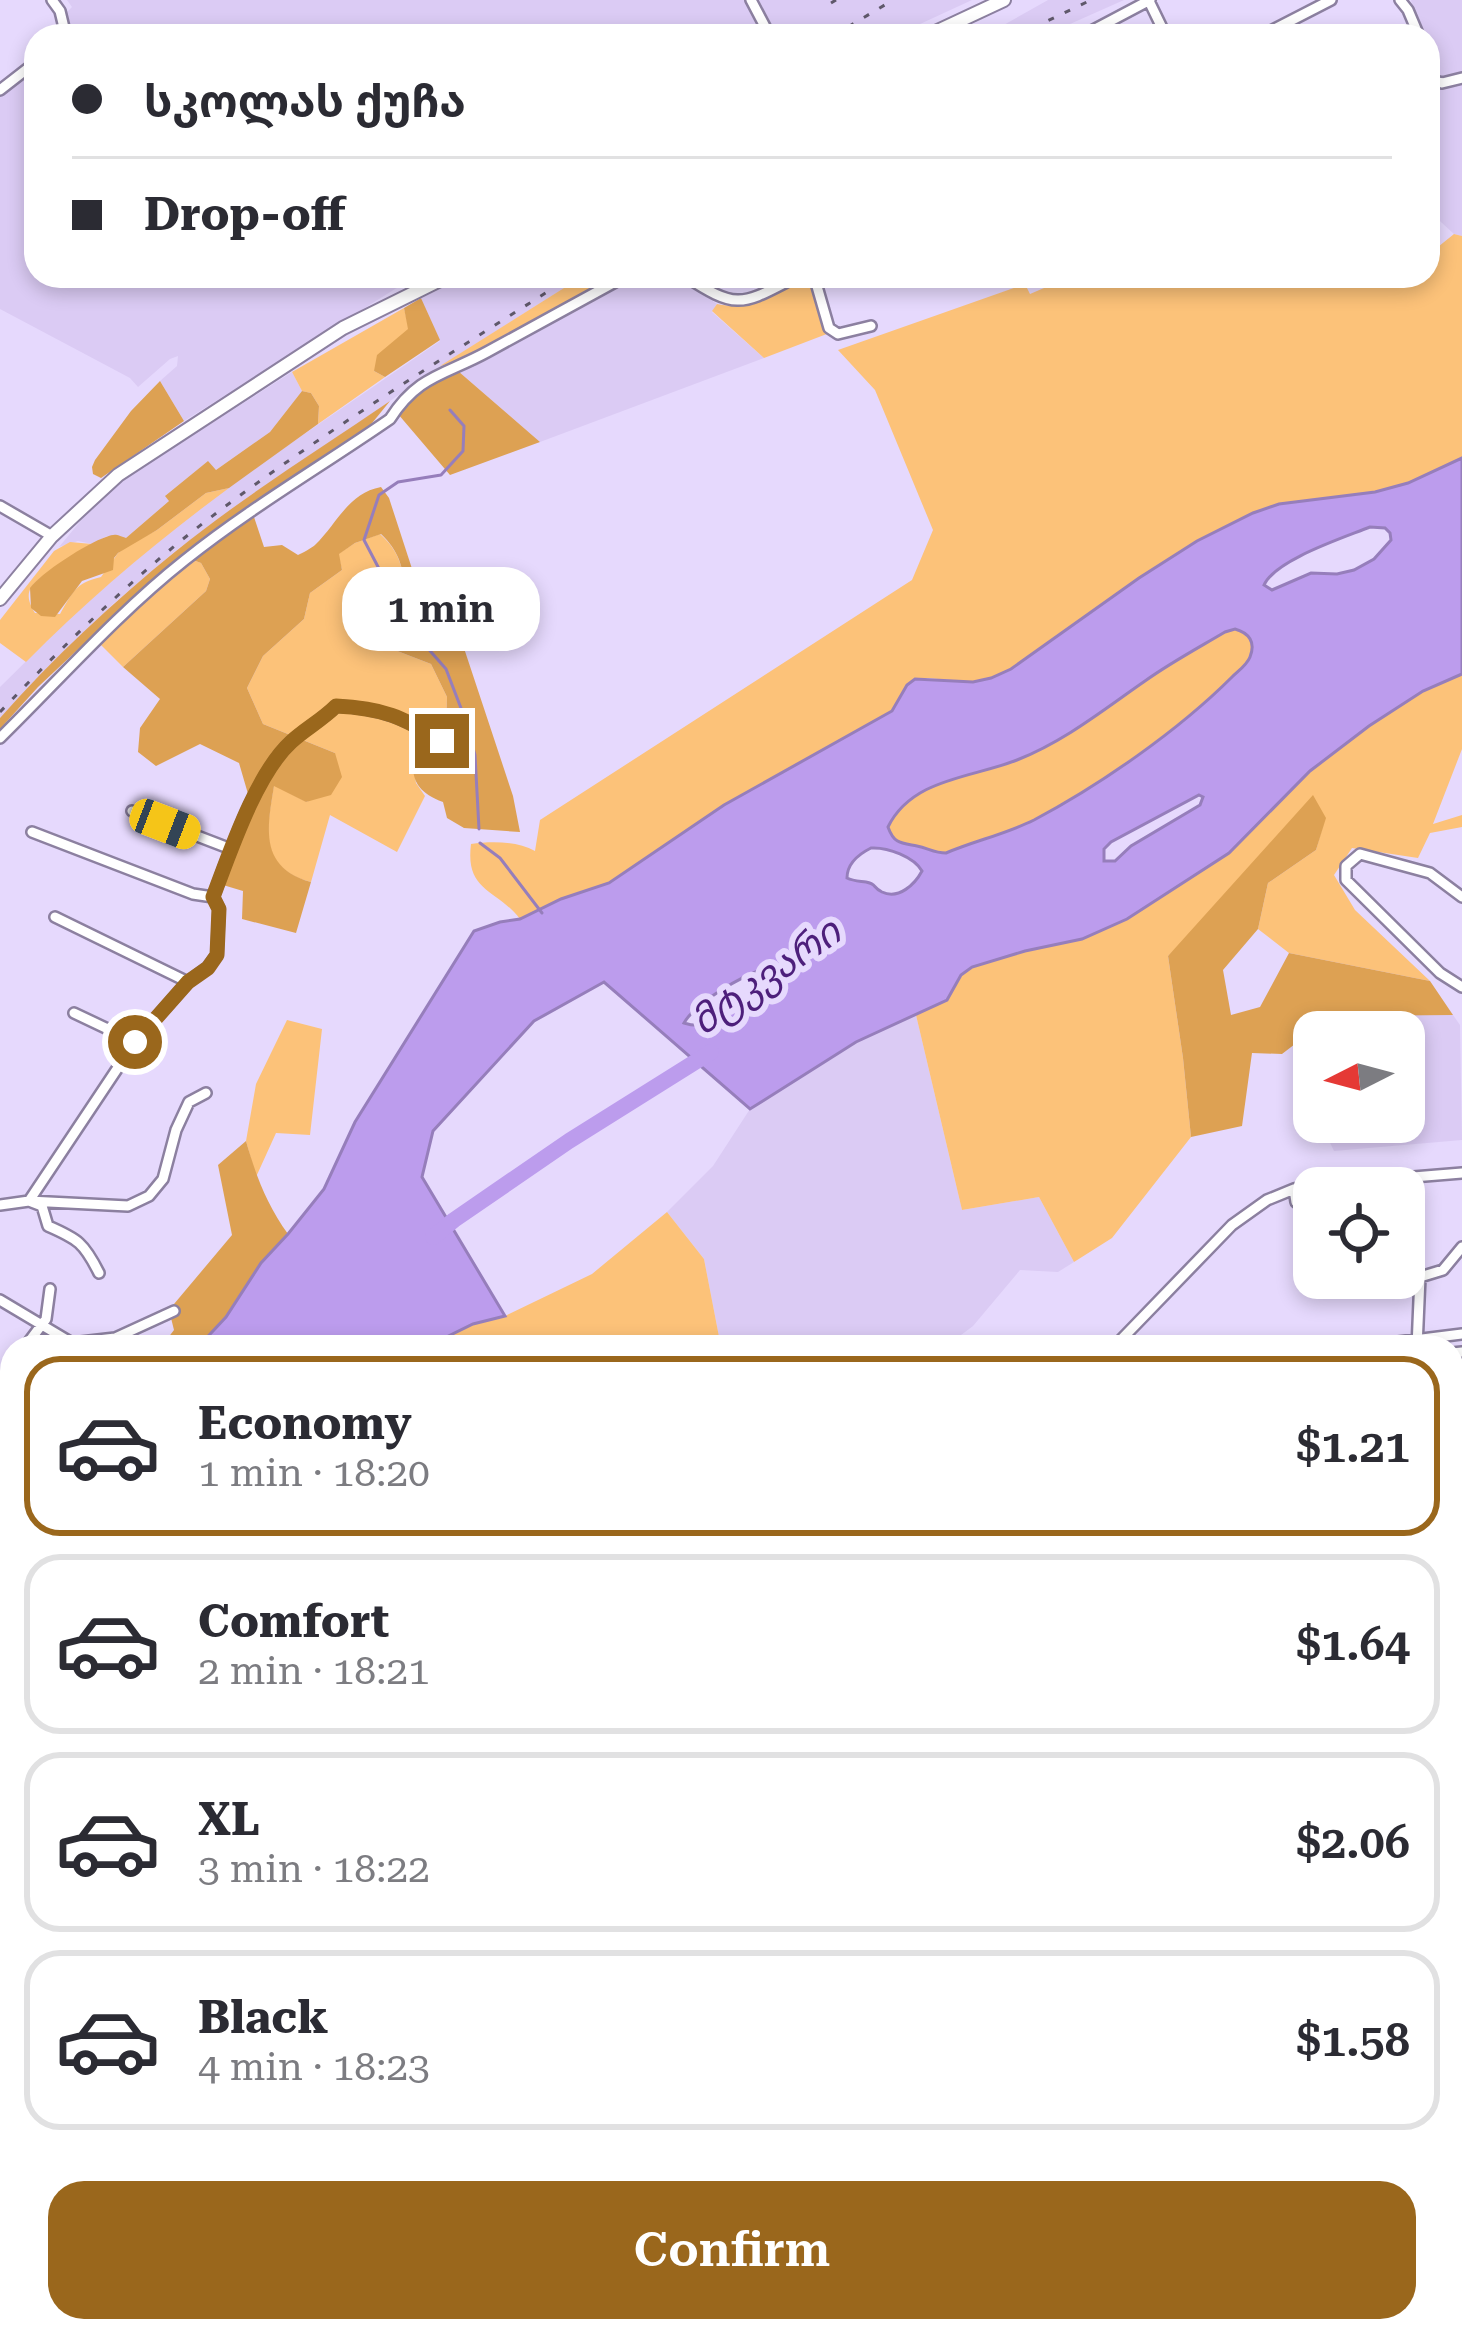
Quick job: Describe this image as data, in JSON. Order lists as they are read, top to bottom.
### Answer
{
  "water": ["მტკვარი"],
  "north": "left",
  "page": {
    "banner": ["სკოლას ქუჩა", "Drop-off"],
    "bubble": "1 min",
    "list": [
      {
        "name": "Economy",
        "note": "1 min · 18:20",
        "value": "$1.21"
      },
      {
        "name": "Comfort",
        "note": "2 min · 18:21",
        "value": "$1.64"
      },
      {
        "name": "XL",
        "note": "3 min · 18:22",
        "value": "$2.06"
      },
      {
        "name": "Black",
        "note": "4 min · 18:23",
        "value": "$1.58"
      }
    ],
    "buttons": "Confirm"
  }
}
